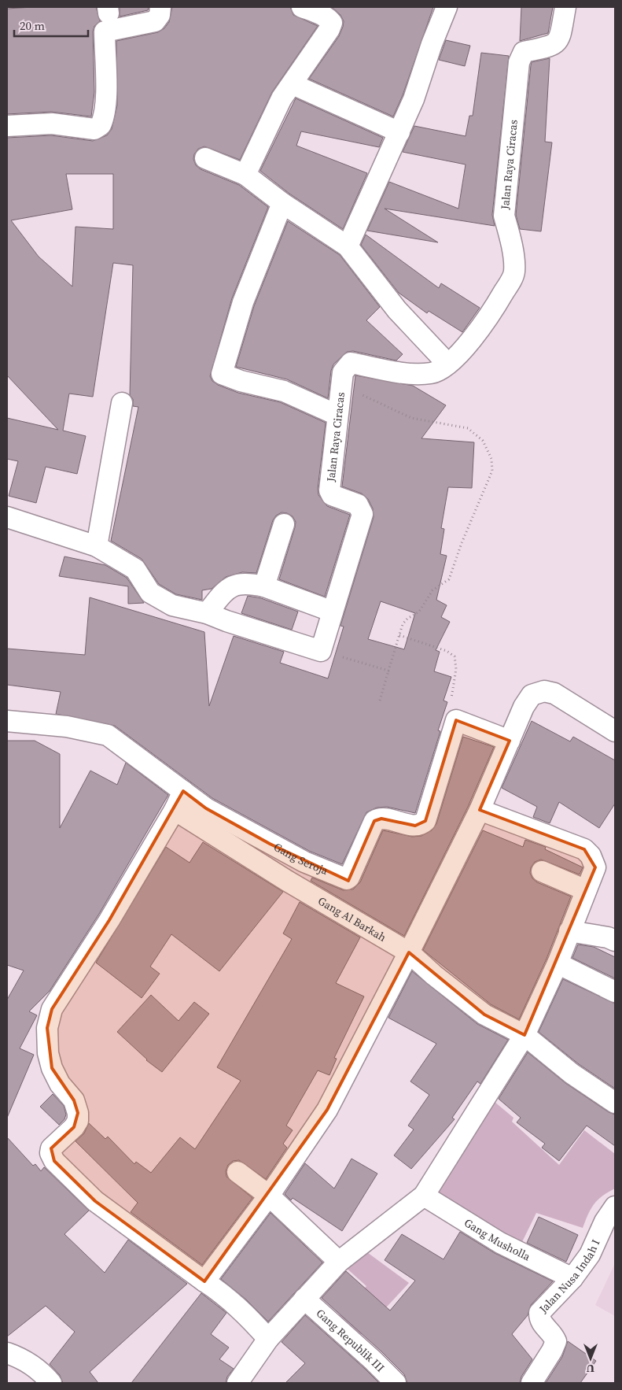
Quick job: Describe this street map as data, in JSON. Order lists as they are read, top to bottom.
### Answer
{
  "streets": {
    "street": [
      "Jalan Raya Ciracas",
      "Gang Seroja",
      "Gang Al Barkah",
      "Gang Musholla",
      "Jalan Nusa Indah I",
      "Gang Republik III"
    ]
  },
  "crossings": [
    ["Gang Seroja", "Gang Al Barkah"],
    ["Gang Musholla", "Jalan Nusa Indah I"]
  ],
  "scale_bar": "20 m",
  "north": "bottom"
}
